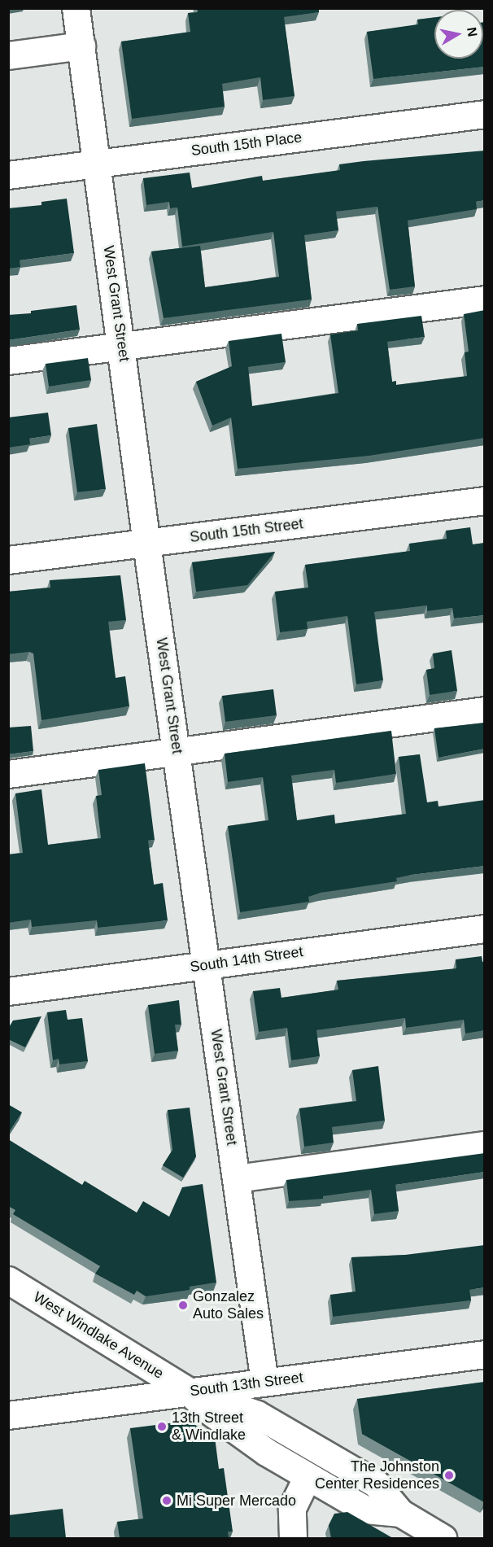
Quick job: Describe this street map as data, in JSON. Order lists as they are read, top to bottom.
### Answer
{
  "streets": {
    "street": [
      "South 15th Place",
      "West Grant Street",
      "South 15th Street",
      "South 14th Street",
      "West Windlake Avenue",
      "South 13th Street"
    ]
  },
  "crossings": [
    ["South 15th Place", "West Grant Street"],
    ["West Grant Street", "South 15th Street"],
    ["West Grant Street", "South 14th Street"],
    ["West Grant Street", "South 13th Street"],
    ["West Windlake Avenue", "South 13th Street"]
  ],
  "places": [
    "Gonzalez Auto Sales",
    "13th Street & Windlake",
    "The Johnston Center Residences",
    "Mi Super Mercado"
  ],
  "north": "right"
}
